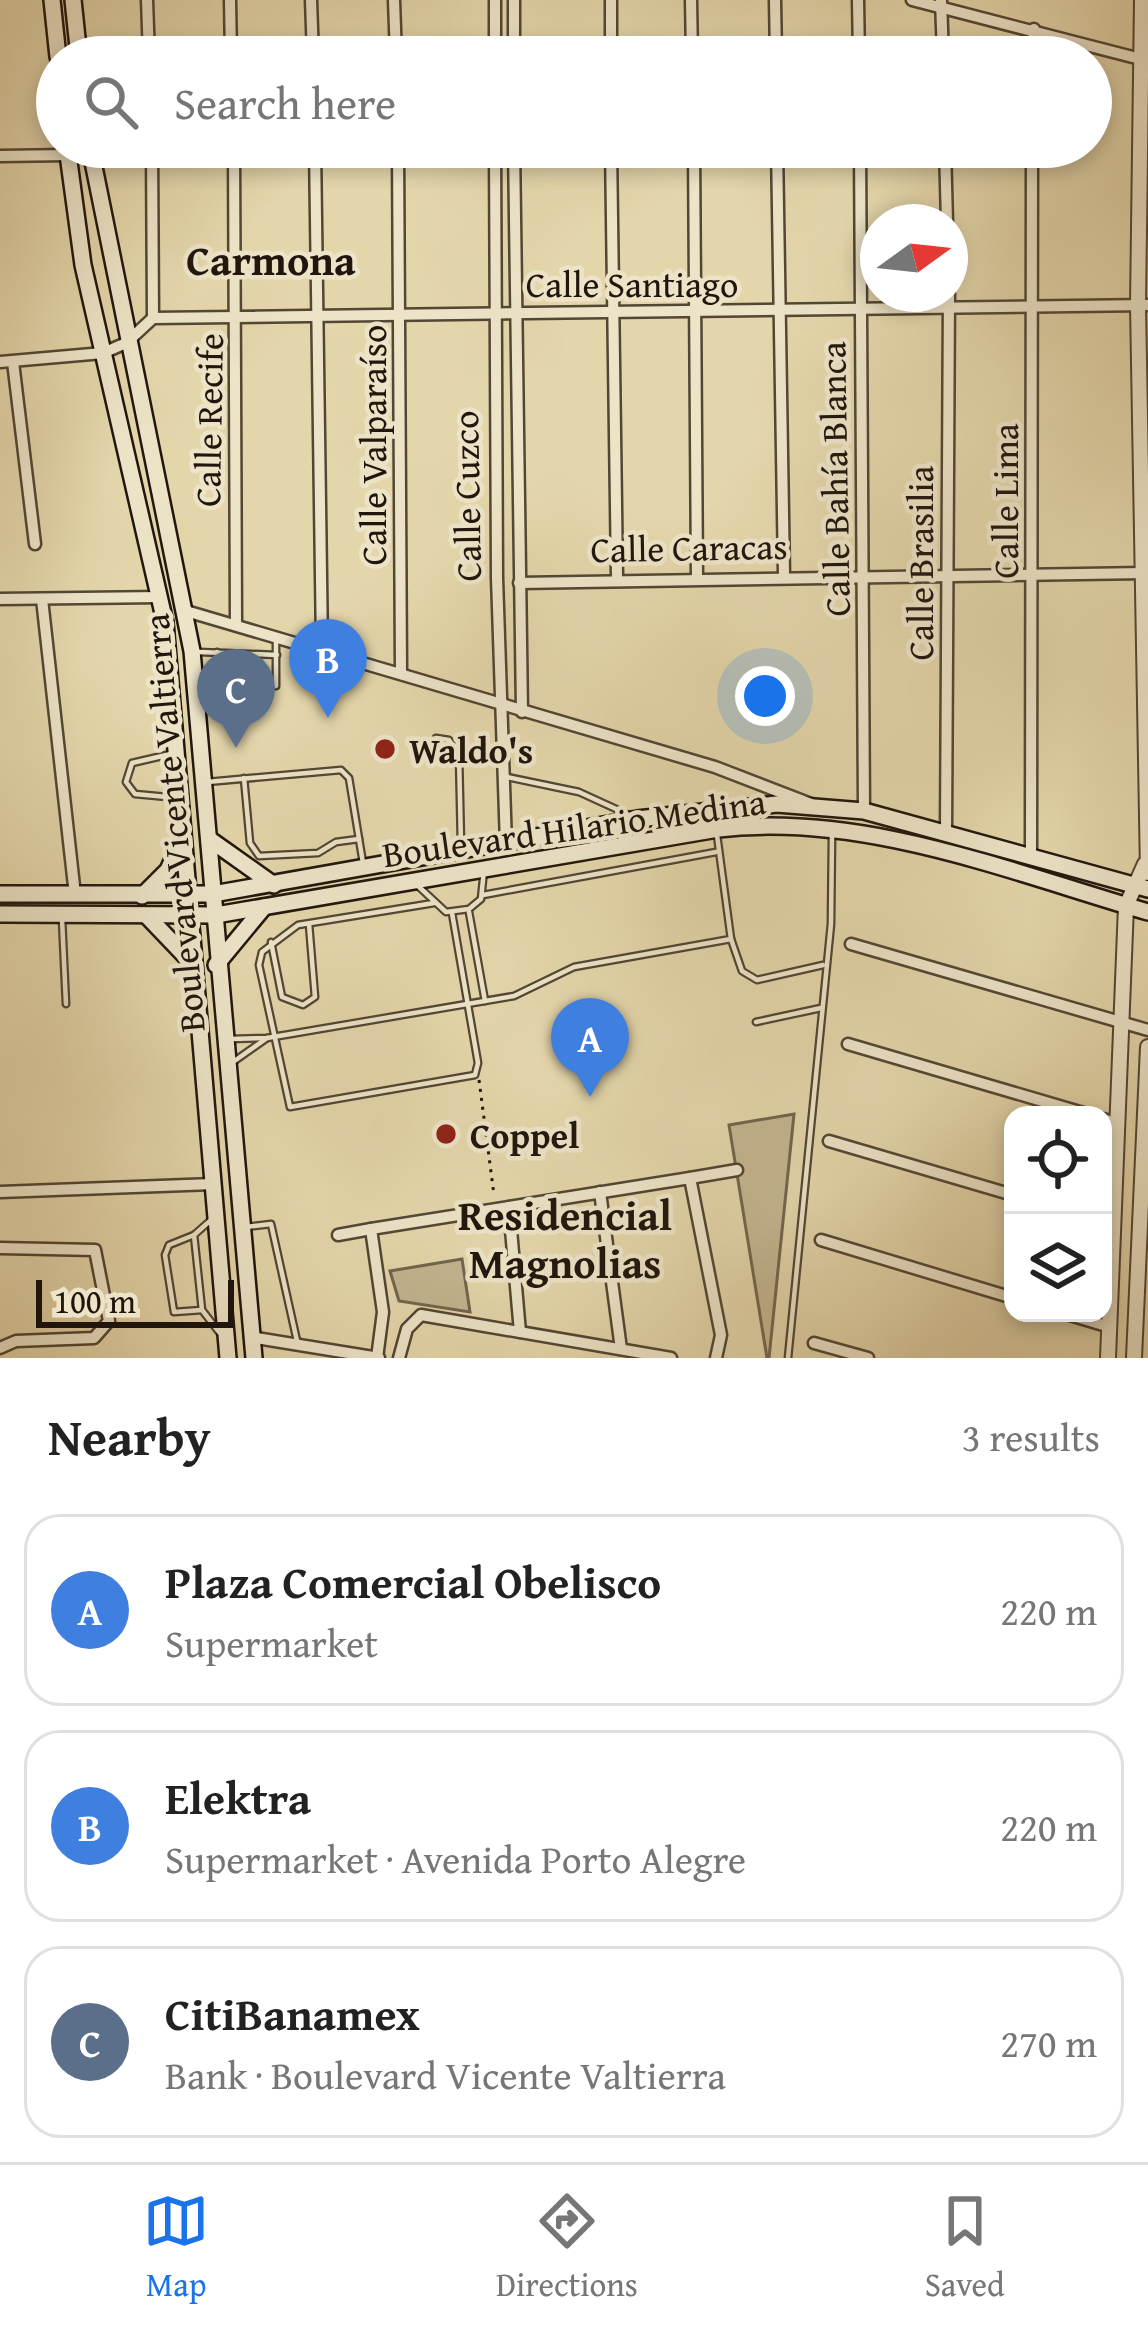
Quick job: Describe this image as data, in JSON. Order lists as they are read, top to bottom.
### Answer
{
  "streets": {
    "main road": ["Boulevard Vicente Valtierra", "Boulevard Hilario Medina"],
    "street": [
      "Calle Santiago",
      "Calle Recife",
      "Calle Valparaíso",
      "Calle Bahía Blanca",
      "Calle Cuzco",
      "Calle Lima",
      "Calle Caracas",
      "Calle Brasilia"
    ]
  },
  "crossings": [
    ["Calle Santiago", "Calle Recife"],
    ["Calle Santiago", "Calle Valparaíso"],
    ["Calle Santiago", "Calle Cuzco"],
    ["Calle Santiago", "Calle Lima"],
    ["Calle Bahía Blanca", "Calle Caracas"],
    ["Calle Bahía Blanca", "Boulevard Hilario Medina"],
    ["Calle Cuzco", "Calle Caracas"],
    ["Calle Cuzco", "Boulevard Hilario Medina"],
    ["Calle Lima", "Calle Caracas"],
    ["Calle Lima", "Boulevard Hilario Medina"],
    ["Calle Caracas", "Calle Brasilia"],
    ["Calle Brasilia", "Boulevard Hilario Medina"],
    ["Boulevard Vicente Valtierra", "Boulevard Hilario Medina"]
  ],
  "districts": ["Carmona", "Residencial Magnolias"],
  "places": ["Waldo's", "Coppel"],
  "scale_bar": "100 m",
  "north": "right",
  "page": {
    "search": "Search here",
    "pins": ["B", "C", "A"],
    "scale": "100 m",
    "heading": ["Nearby", "3 results"],
    "list": [
      {
        "mark": "A",
        "name": "Plaza Comercial Obelisco",
        "note": "Supermarket",
        "value": "220 m"
      },
      {
        "mark": "B",
        "name": "Elektra",
        "note": "Supermarket · Avenida Porto Alegre",
        "value": "220 m"
      },
      {
        "mark": "C",
        "name": "CitiBanamex",
        "note": "Bank · Boulevard Vicente Valtierra",
        "value": "270 m"
      }
    ],
    "nav": ["Map", "Directions", "Saved"]
  }
}
